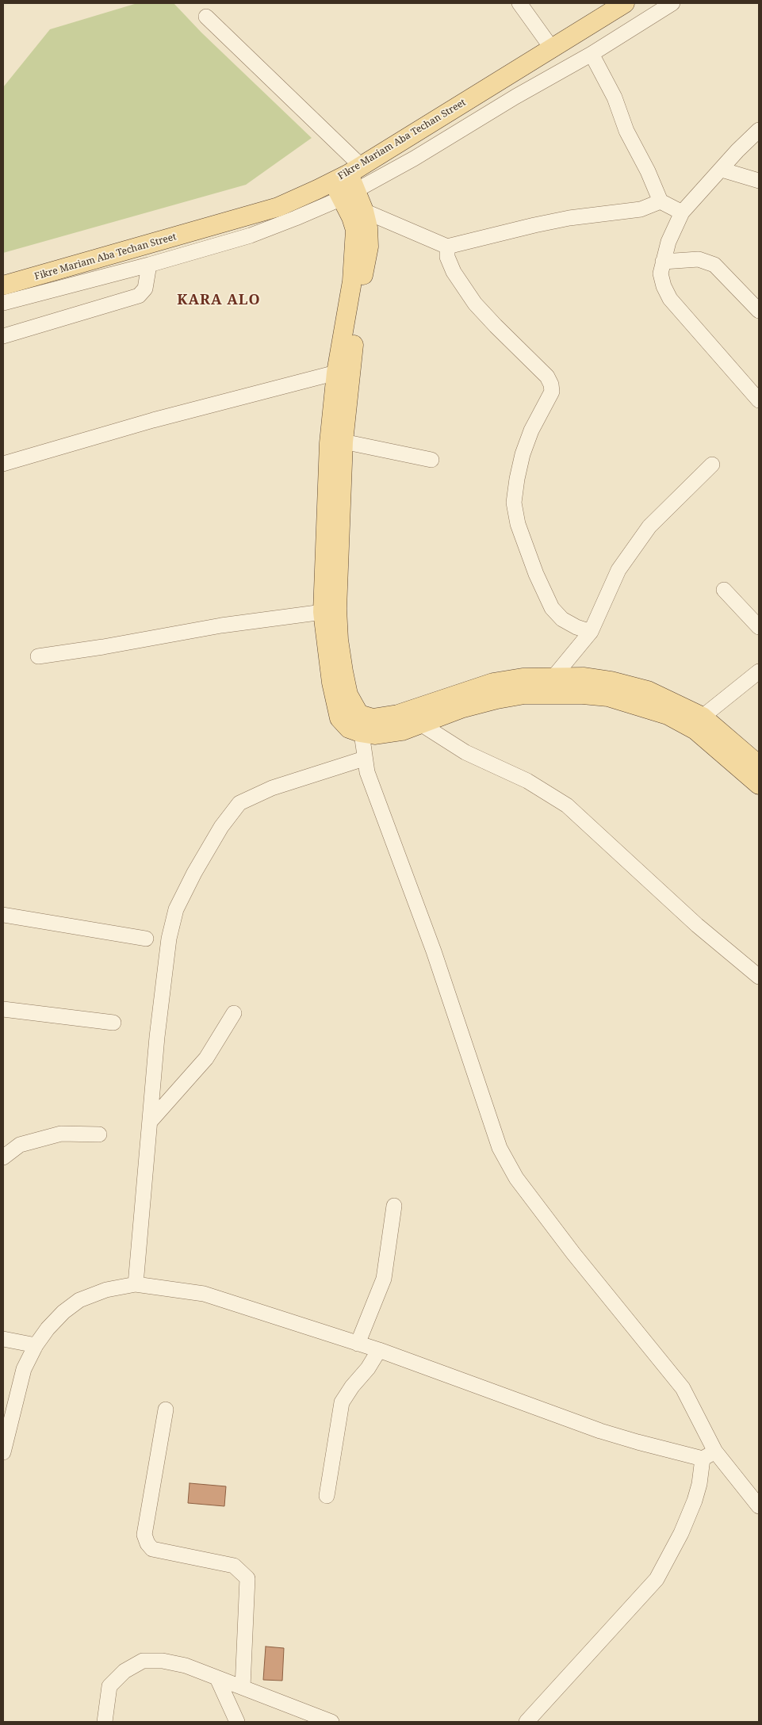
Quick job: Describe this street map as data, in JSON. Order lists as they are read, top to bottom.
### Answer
{
  "streets": {
    "main road": ["Fikre Mariam Aba Techan Street"]
  },
  "districts": ["KARA ALO"]
}
